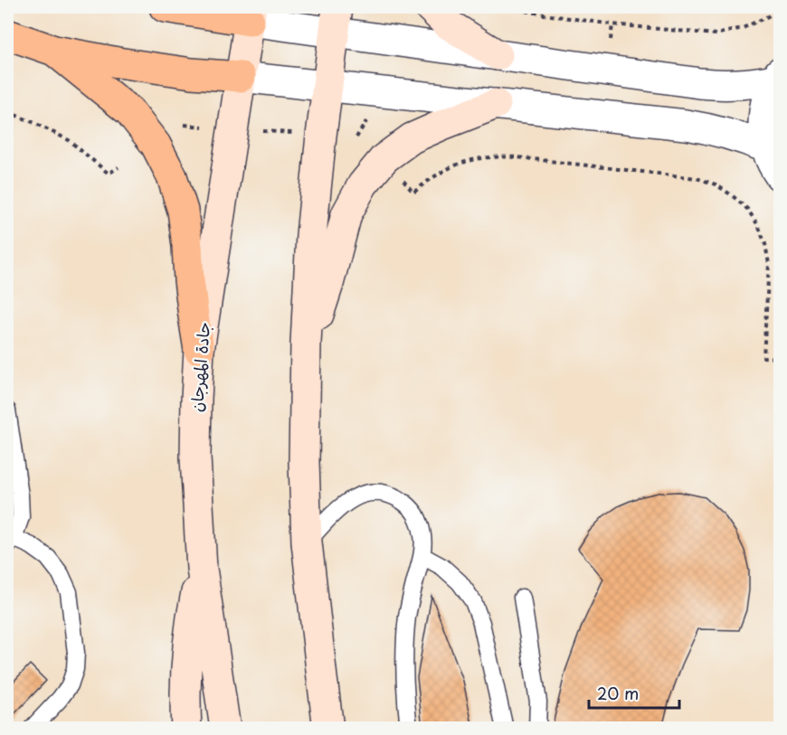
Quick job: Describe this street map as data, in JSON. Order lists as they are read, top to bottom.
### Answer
{
  "streets": {
    "main road": ["جادة المهرجان"]
  },
  "scale_bar": "20 m"
}
